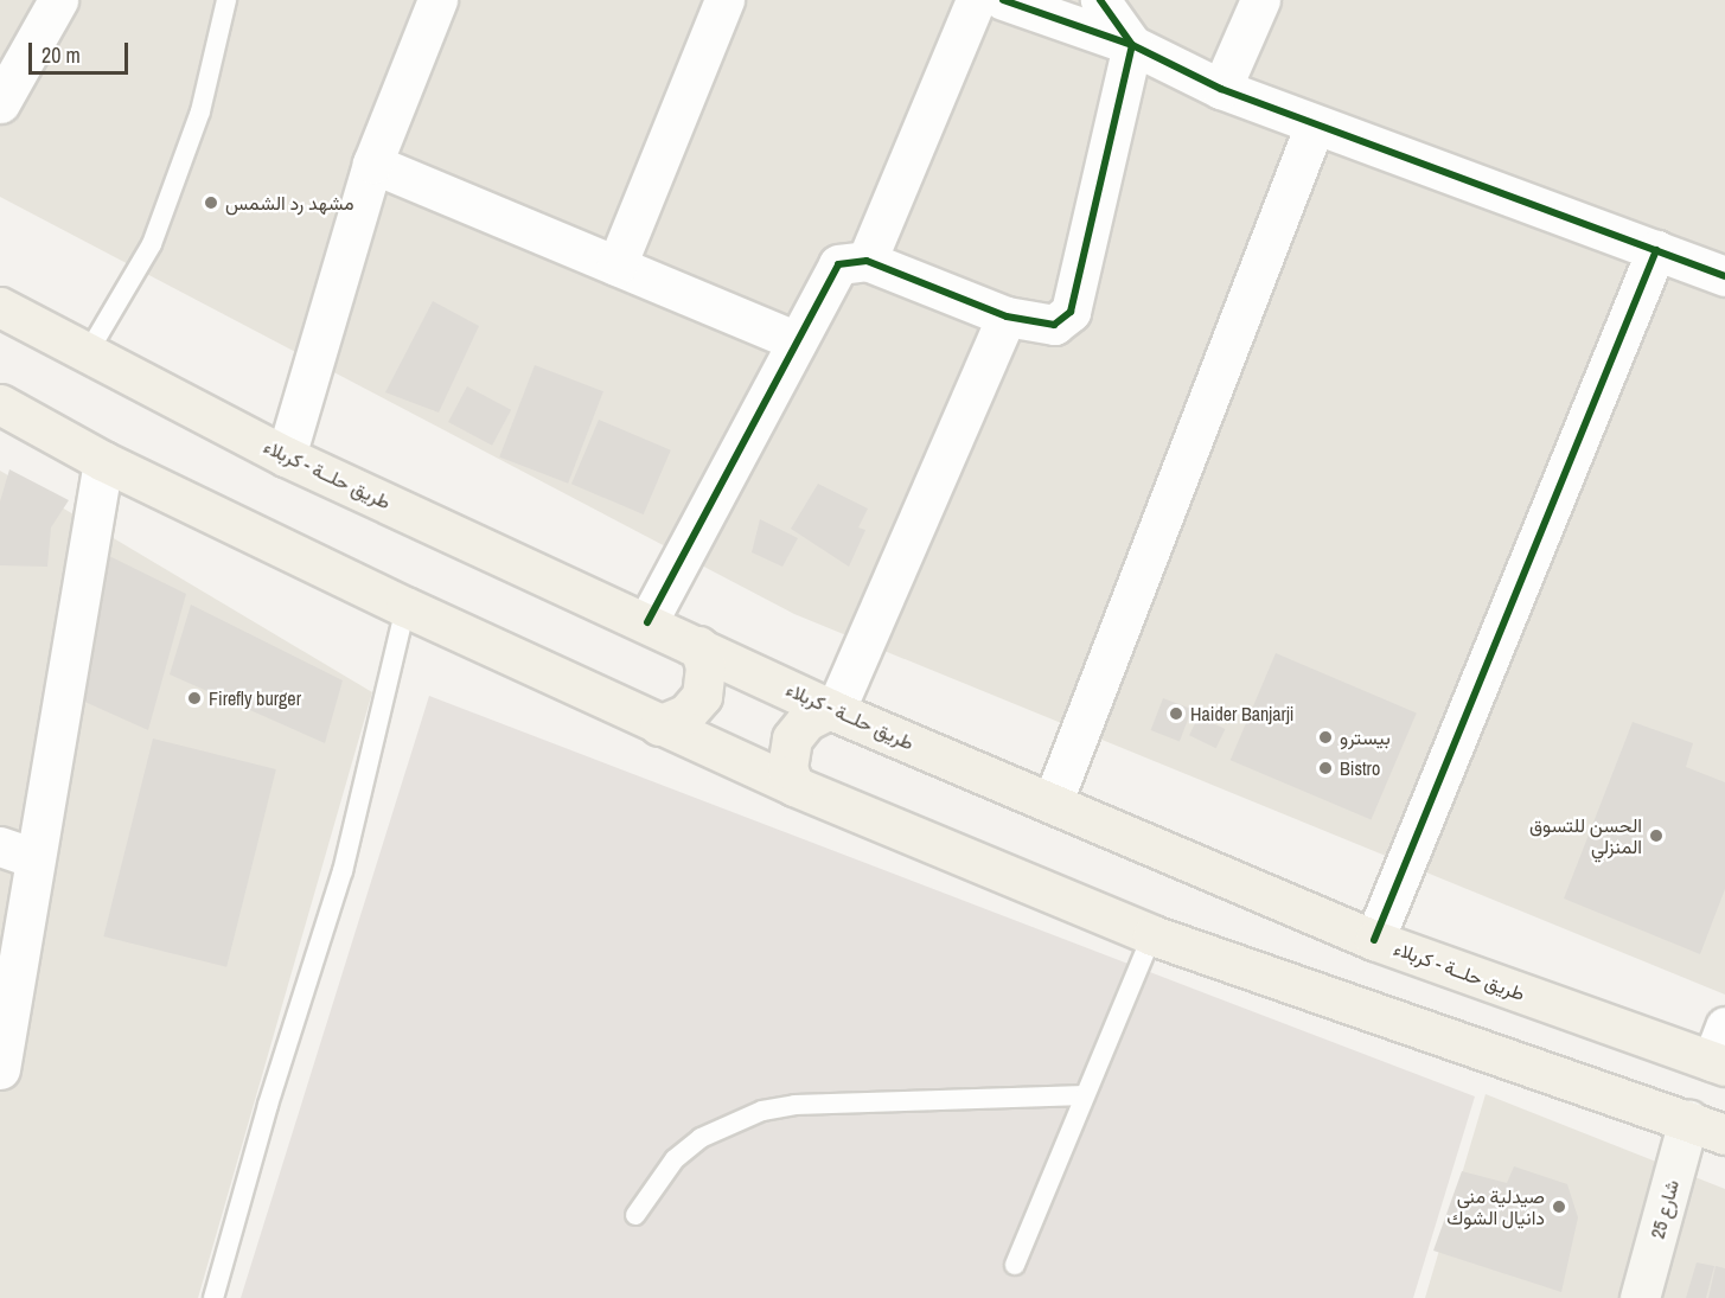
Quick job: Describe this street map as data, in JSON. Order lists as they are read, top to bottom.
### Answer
{
  "streets": {
    "main road": ["طريق حلــة - كربلاء"],
    "street": ["شارع 25"]
  },
  "places": [
    "مشهد رد الشمس",
    "Firefly burger",
    "Haider Banjarji",
    "بيسترو",
    "Bistro",
    "الحسن للتسوق المنزلي",
    "صيدلية منى دانيال الشوك"
  ],
  "scale_bar": "20 m"
}
